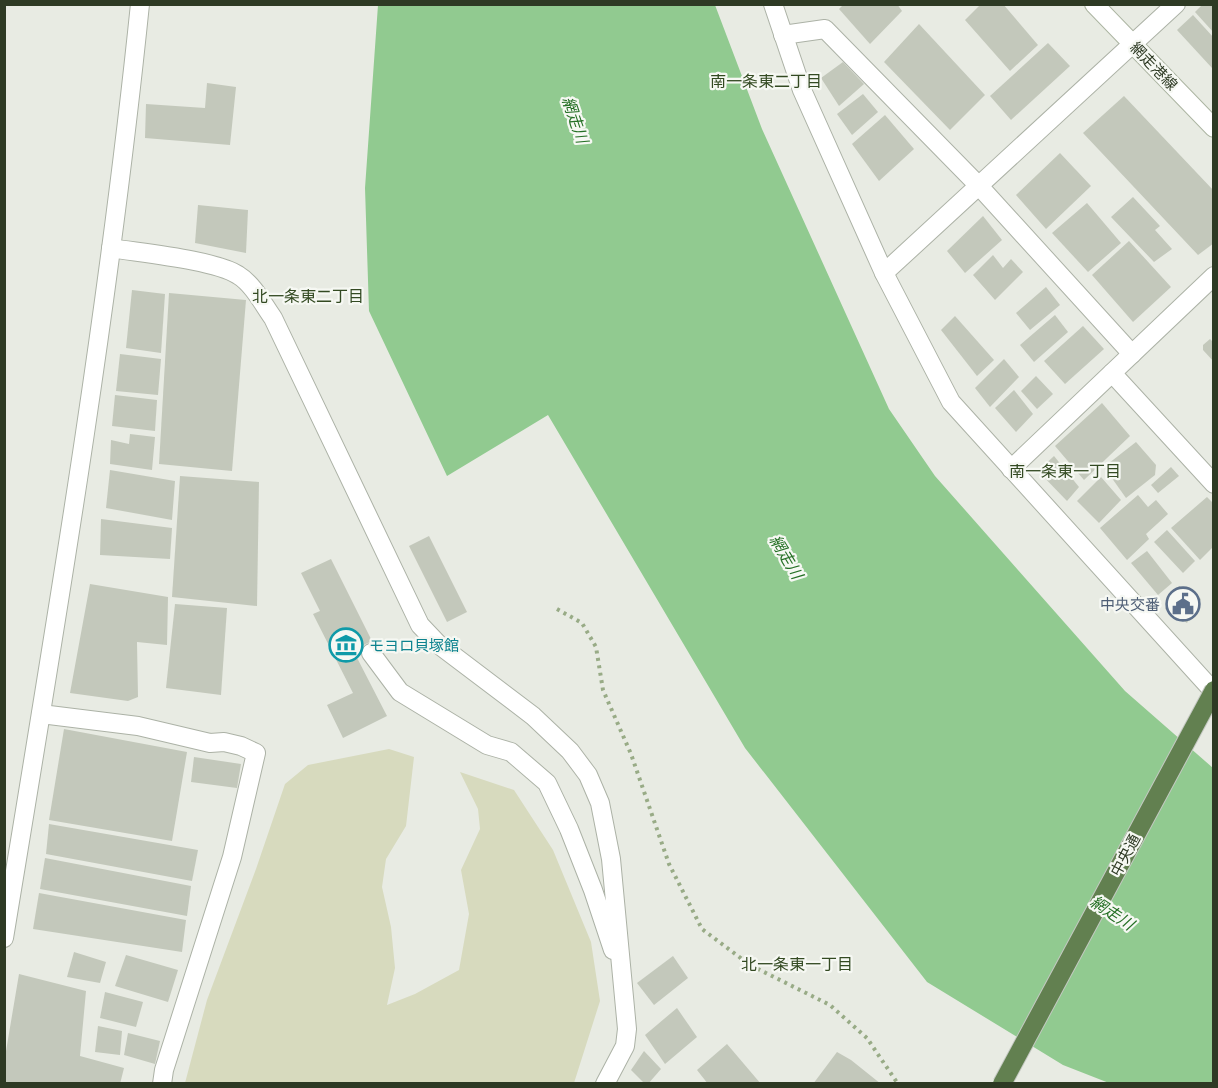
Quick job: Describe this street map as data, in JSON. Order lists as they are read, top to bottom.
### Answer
{
  "streets": {
    "highway": ["中央通"],
    "street": ["網走港線"]
  },
  "districts": [
    "南一条東二丁目",
    "北一条東二丁目",
    "南一条東一丁目",
    "北一条東一丁目"
  ],
  "water": ["網走川"],
  "places": {
    "public building": ["中央交番"],
    "museum": ["モヨロ貝塚館"]
  }
}
